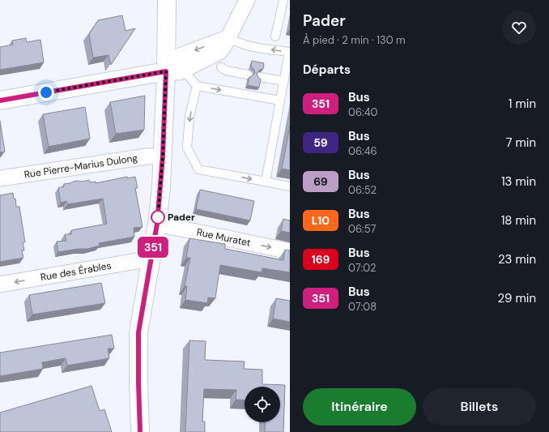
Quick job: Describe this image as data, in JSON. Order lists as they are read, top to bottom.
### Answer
{
  "streets": {
    "street": ["Rue Pierre-Marius Dulong", "Rue Muratet", "Rue des Érables"]
  },
  "one_way": ["Rue Muratet", "Rue des Érables"],
  "places": ["Pader"],
  "lines": ["bus line 351"],
  "page": {
    "on_map": "351",
    "heading": [
      ["Pader", "À pied · 2 min · 130 m"],
      "Départs"
    ],
    "list": [
      {
        "mark": "351",
        "name": "Bus",
        "note": "06:40",
        "value": "1 min"
      },
      {
        "mark": "59",
        "name": "Bus",
        "note": "06:46",
        "value": "7 min"
      },
      {
        "mark": "69",
        "name": "Bus",
        "note": "06:52",
        "value": "13 min"
      },
      {
        "mark": "L10",
        "name": "Bus",
        "note": "06:57",
        "value": "18 min"
      },
      {
        "mark": "169",
        "name": "Bus",
        "note": "07:02",
        "value": "23 min"
      },
      {
        "mark": "351",
        "name": "Bus",
        "note": "07:08",
        "value": "29 min"
      }
    ],
    "buttons": ["Itinéraire", "Billets"]
  }
}
